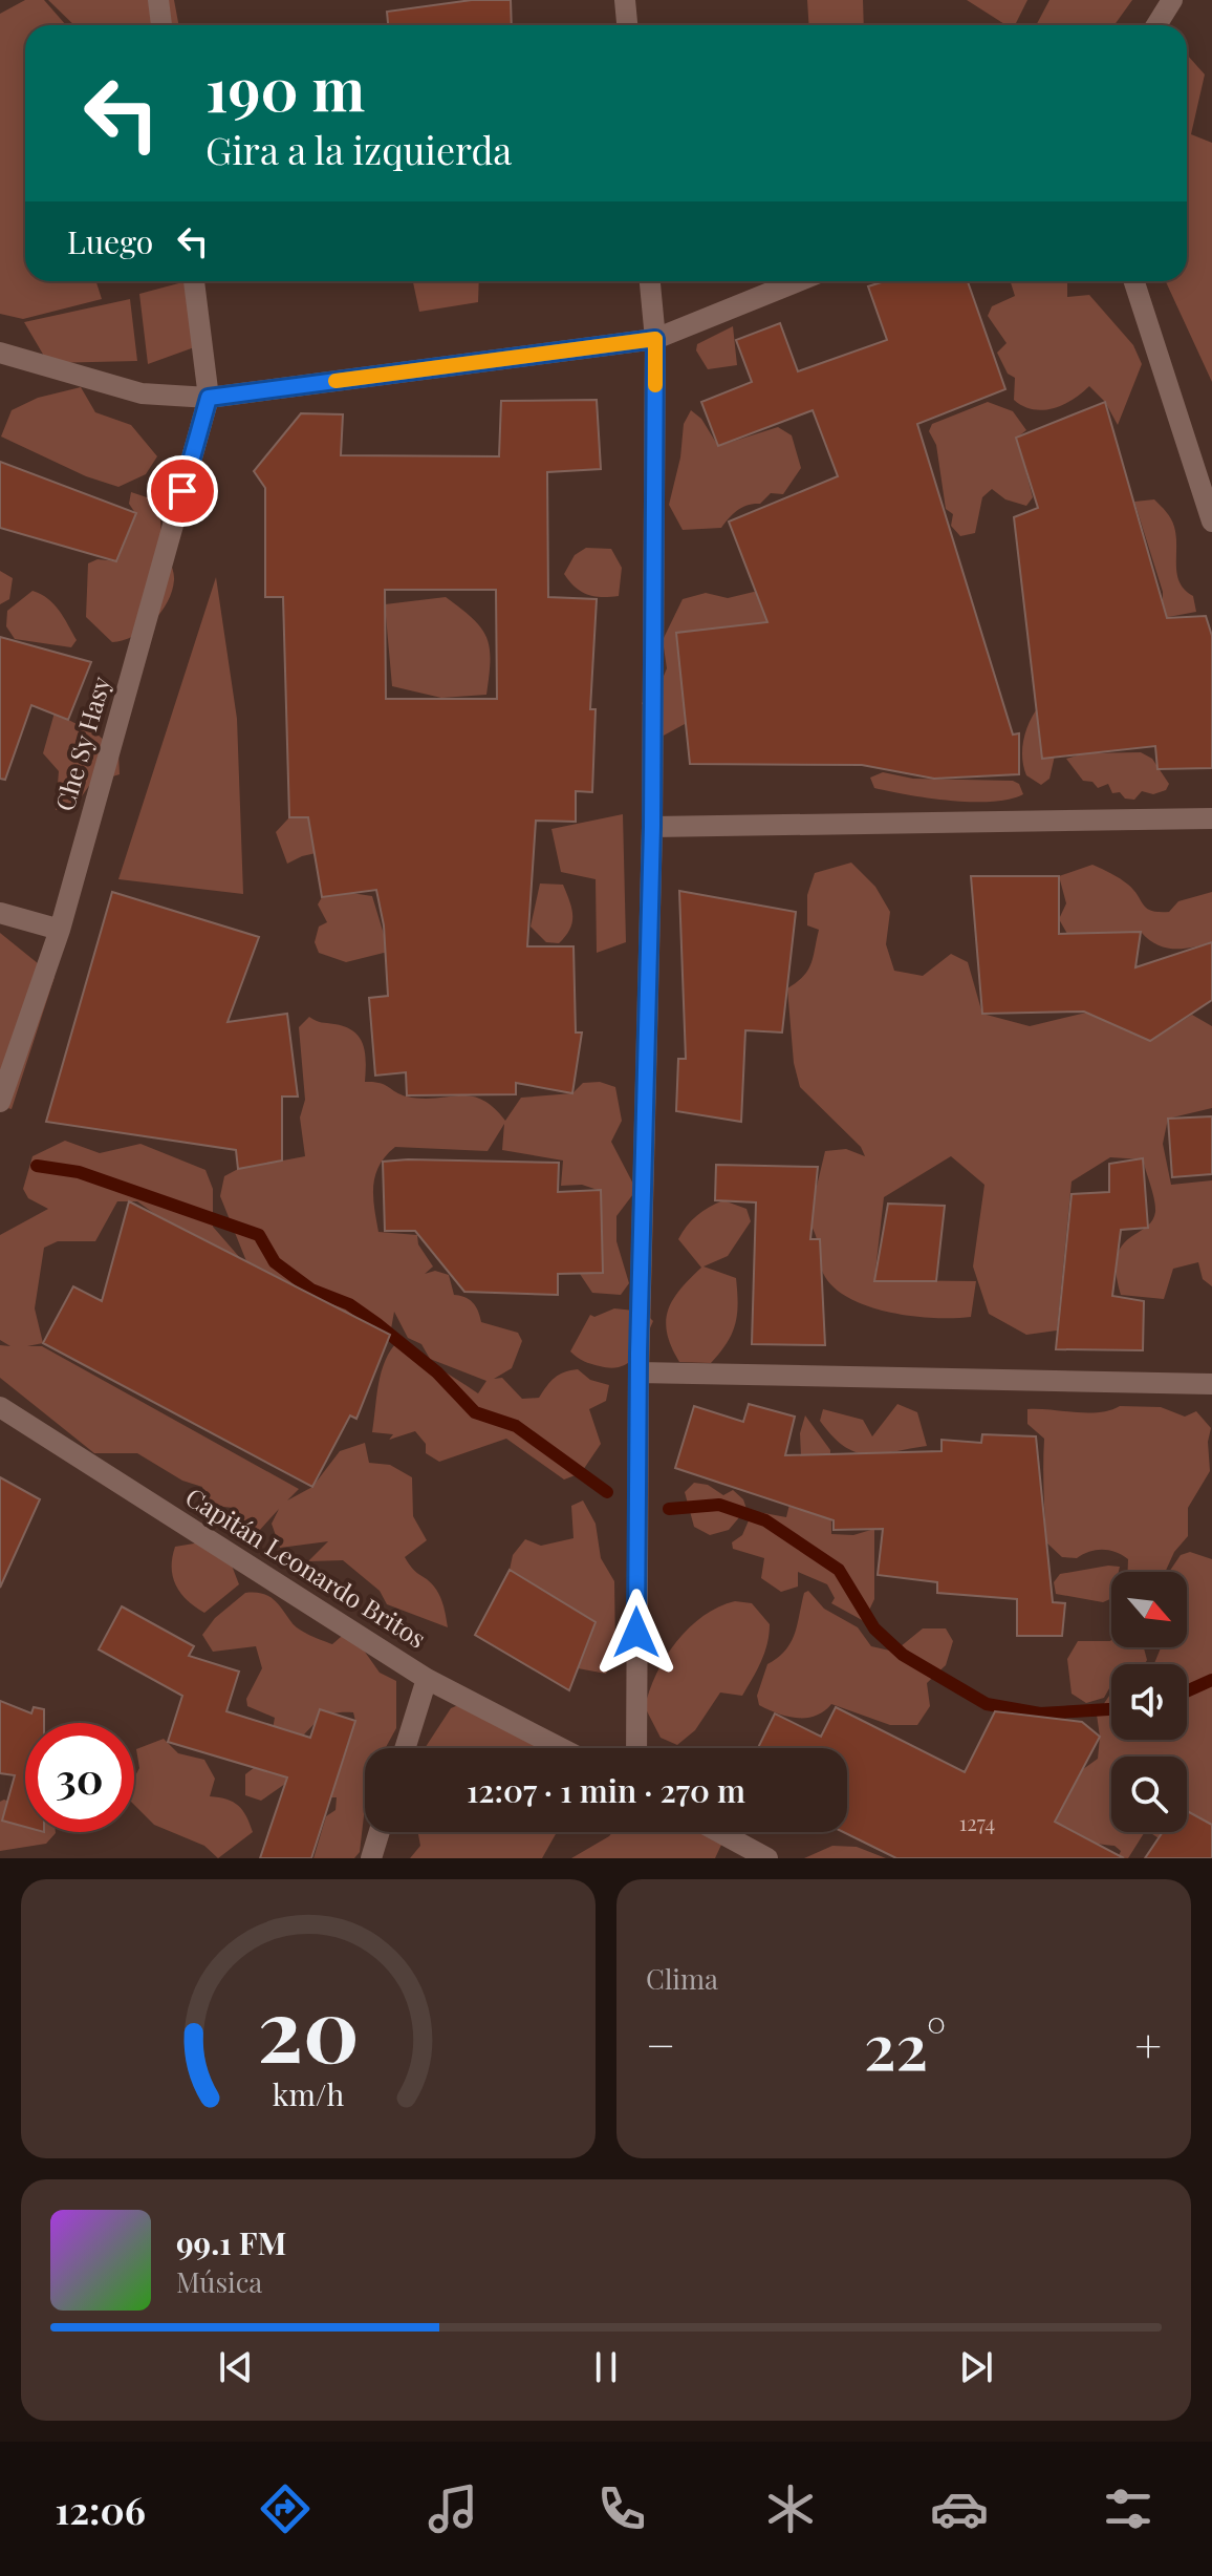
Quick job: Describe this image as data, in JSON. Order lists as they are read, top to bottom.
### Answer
{
  "streets": {
    "street": ["Che Sy Hasy", "Capitán Leonardo Britos"]
  },
  "house_numbers": ["1274"],
  "north": "bottom right",
  "page": {
    "turn": ["190 m", "Gira a la izquierda"],
    "then": "Luego",
    "limit": "30",
    "trip": "12:07 · 1 min · 270 m",
    "tile": "Clima",
    "heat": ["−", "22°", "+"],
    "song": ["99.1 FM", "Música"],
    "tabs": "12:06",
    "gauge": ["20", "km/h"]
  }
}
